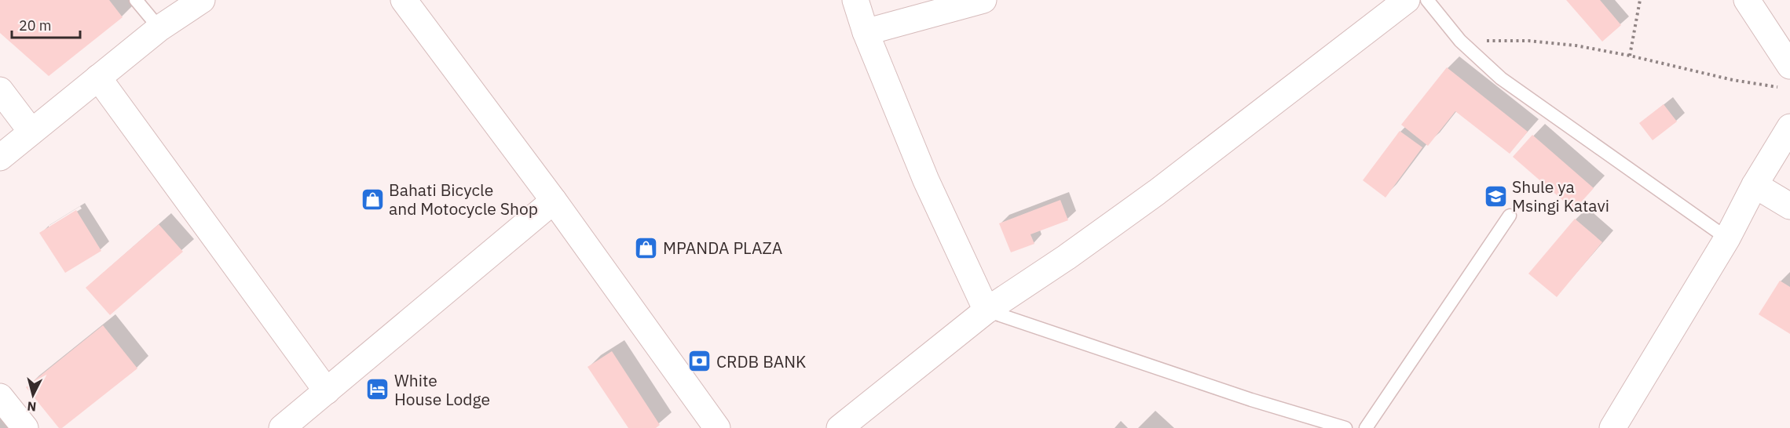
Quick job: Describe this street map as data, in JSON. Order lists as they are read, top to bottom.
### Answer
{
  "places": {
    "school or university": ["Shule ya Msingi Katavi"],
    "shop": ["Bahati Bicycle and Motocycle Shop", "MPANDA PLAZA"],
    "bank": ["CRDB BANK"],
    "hotel": ["White House Lodge"]
  },
  "scale_bar": "20 m",
  "north": "bottom"
}
